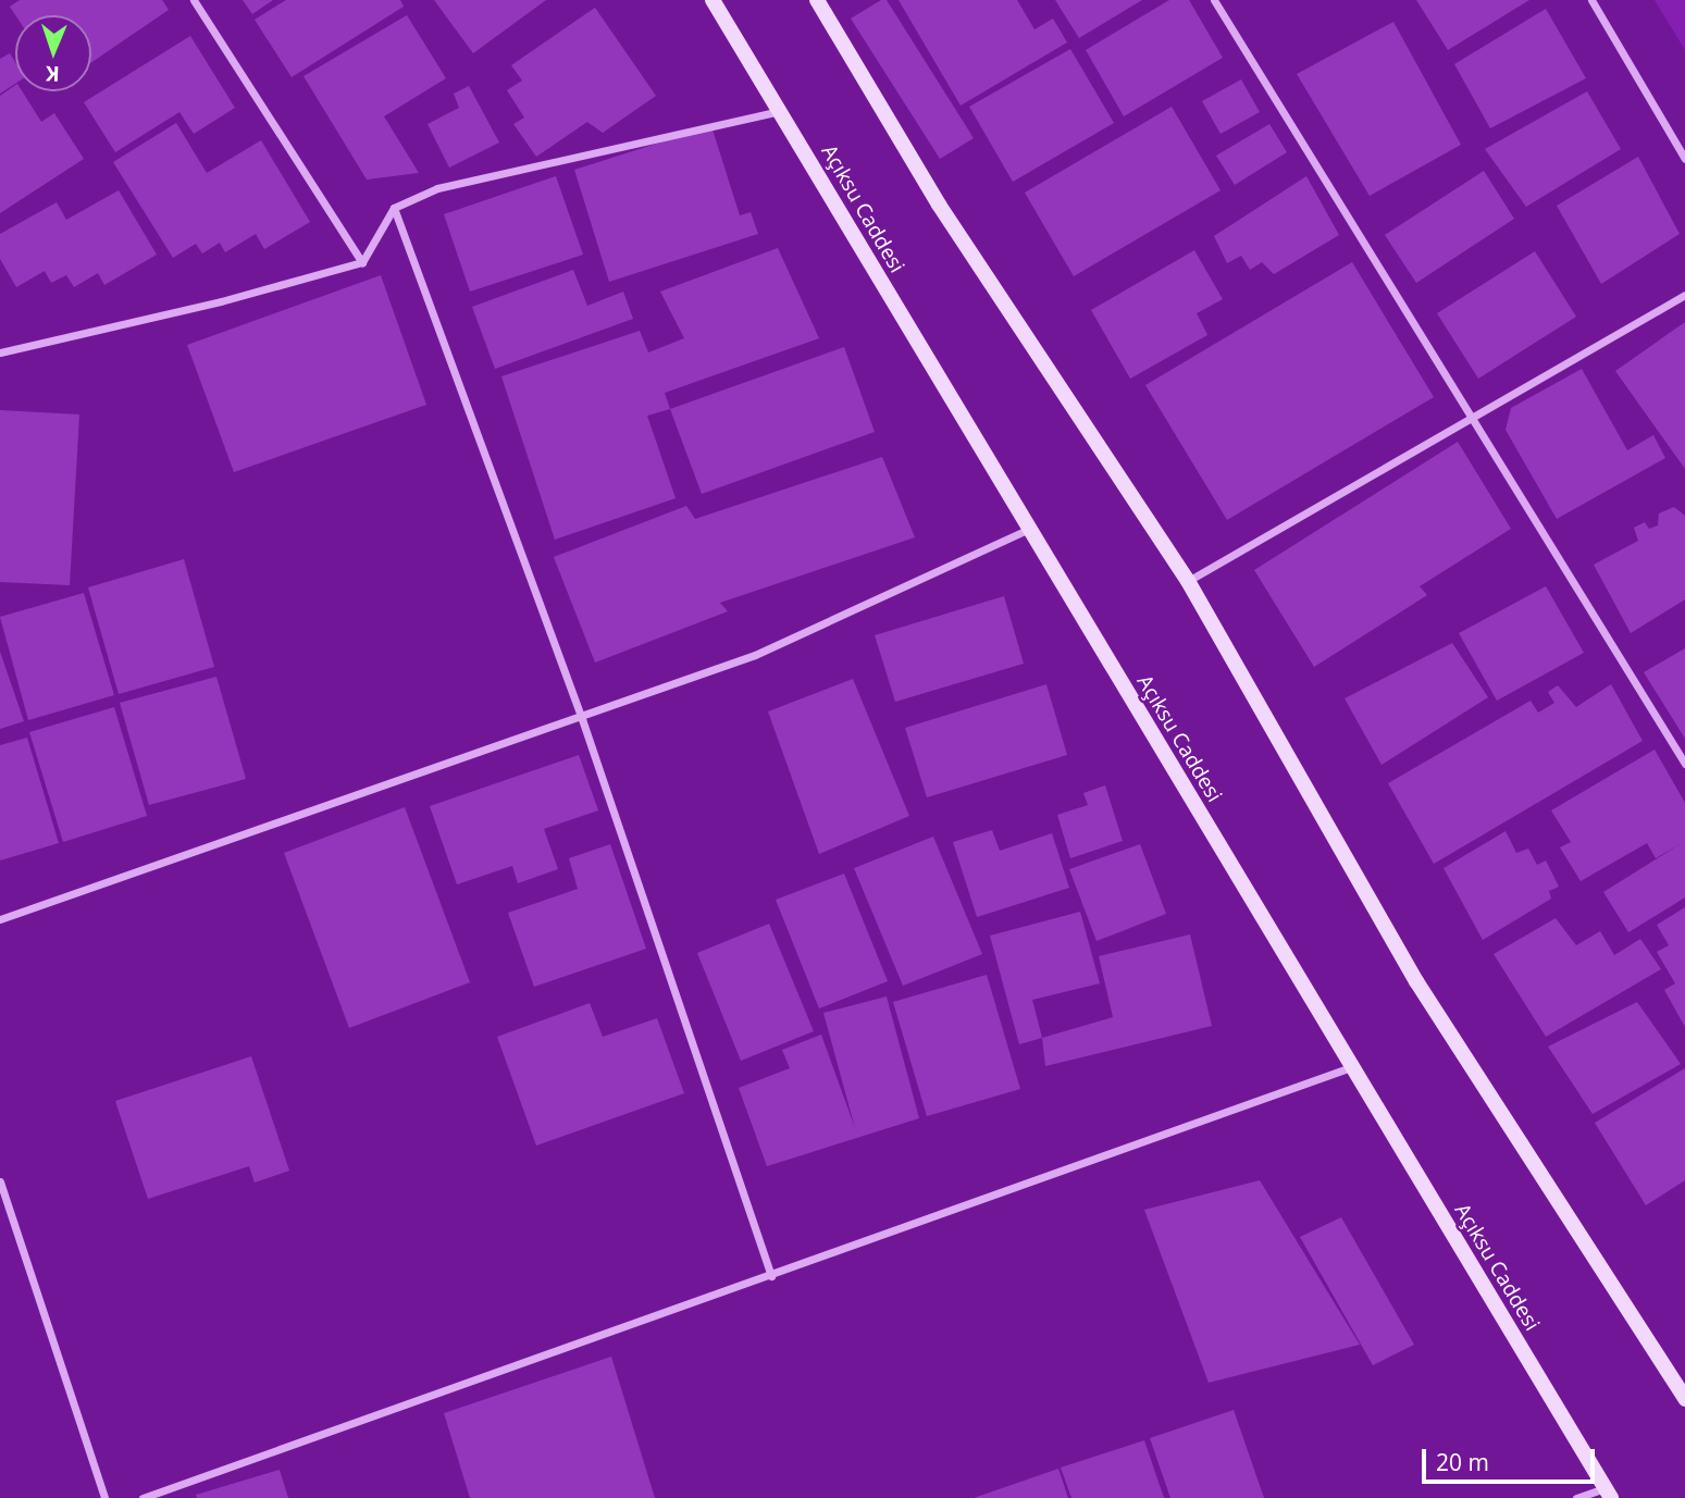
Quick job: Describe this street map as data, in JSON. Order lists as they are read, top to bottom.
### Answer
{
  "streets": {
    "main road": ["Açıksu Caddesi"]
  },
  "scale_bar": "20 m",
  "north": "bottom"
}
